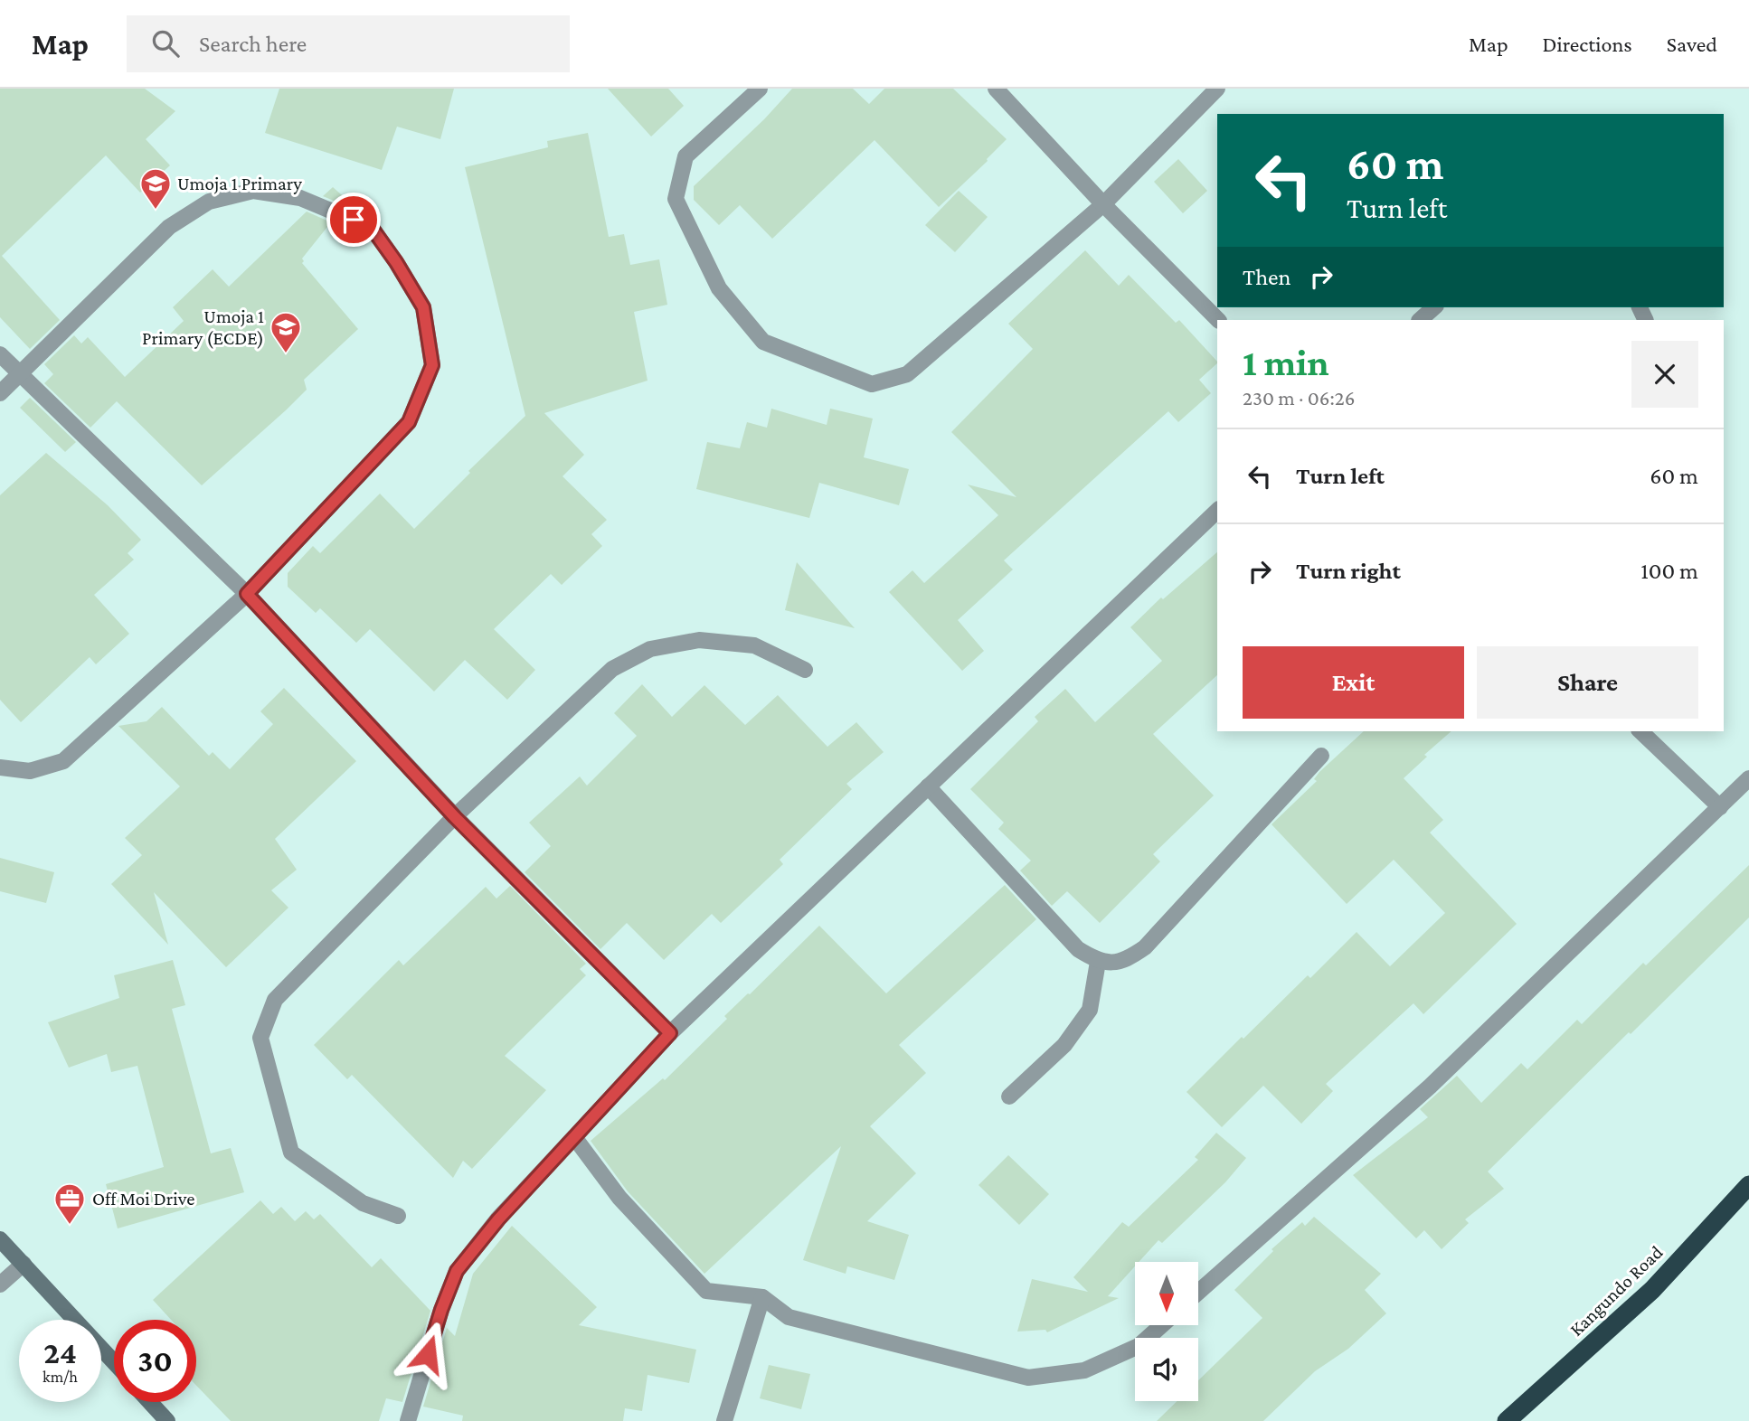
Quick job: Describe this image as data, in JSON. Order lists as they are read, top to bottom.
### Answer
{
  "streets": {
    "highway": ["Kangundo Road"]
  },
  "places": {
    "school or university": ["Umoja 1 Primary", "Umoja 1 Primary (ECDE)"],
    "office": ["Off Moi Drive"]
  },
  "north": "bottom",
  "page": {
    "header": "Map",
    "search": "Search here",
    "nav": ["Map", "Directions", "Saved"],
    "turn": ["60 m", "Turn left"],
    "then": "Then",
    "heading": ["1 min", "230 m · 06:26"],
    "list": [
      {
        "name": "Turn left",
        "value": "60 m"
      },
      {
        "name": "Turn right",
        "value": "100 m"
      }
    ],
    "buttons": ["Exit", "Share"],
    "speed": "24 km/h",
    "limit": "30"
  }
}
